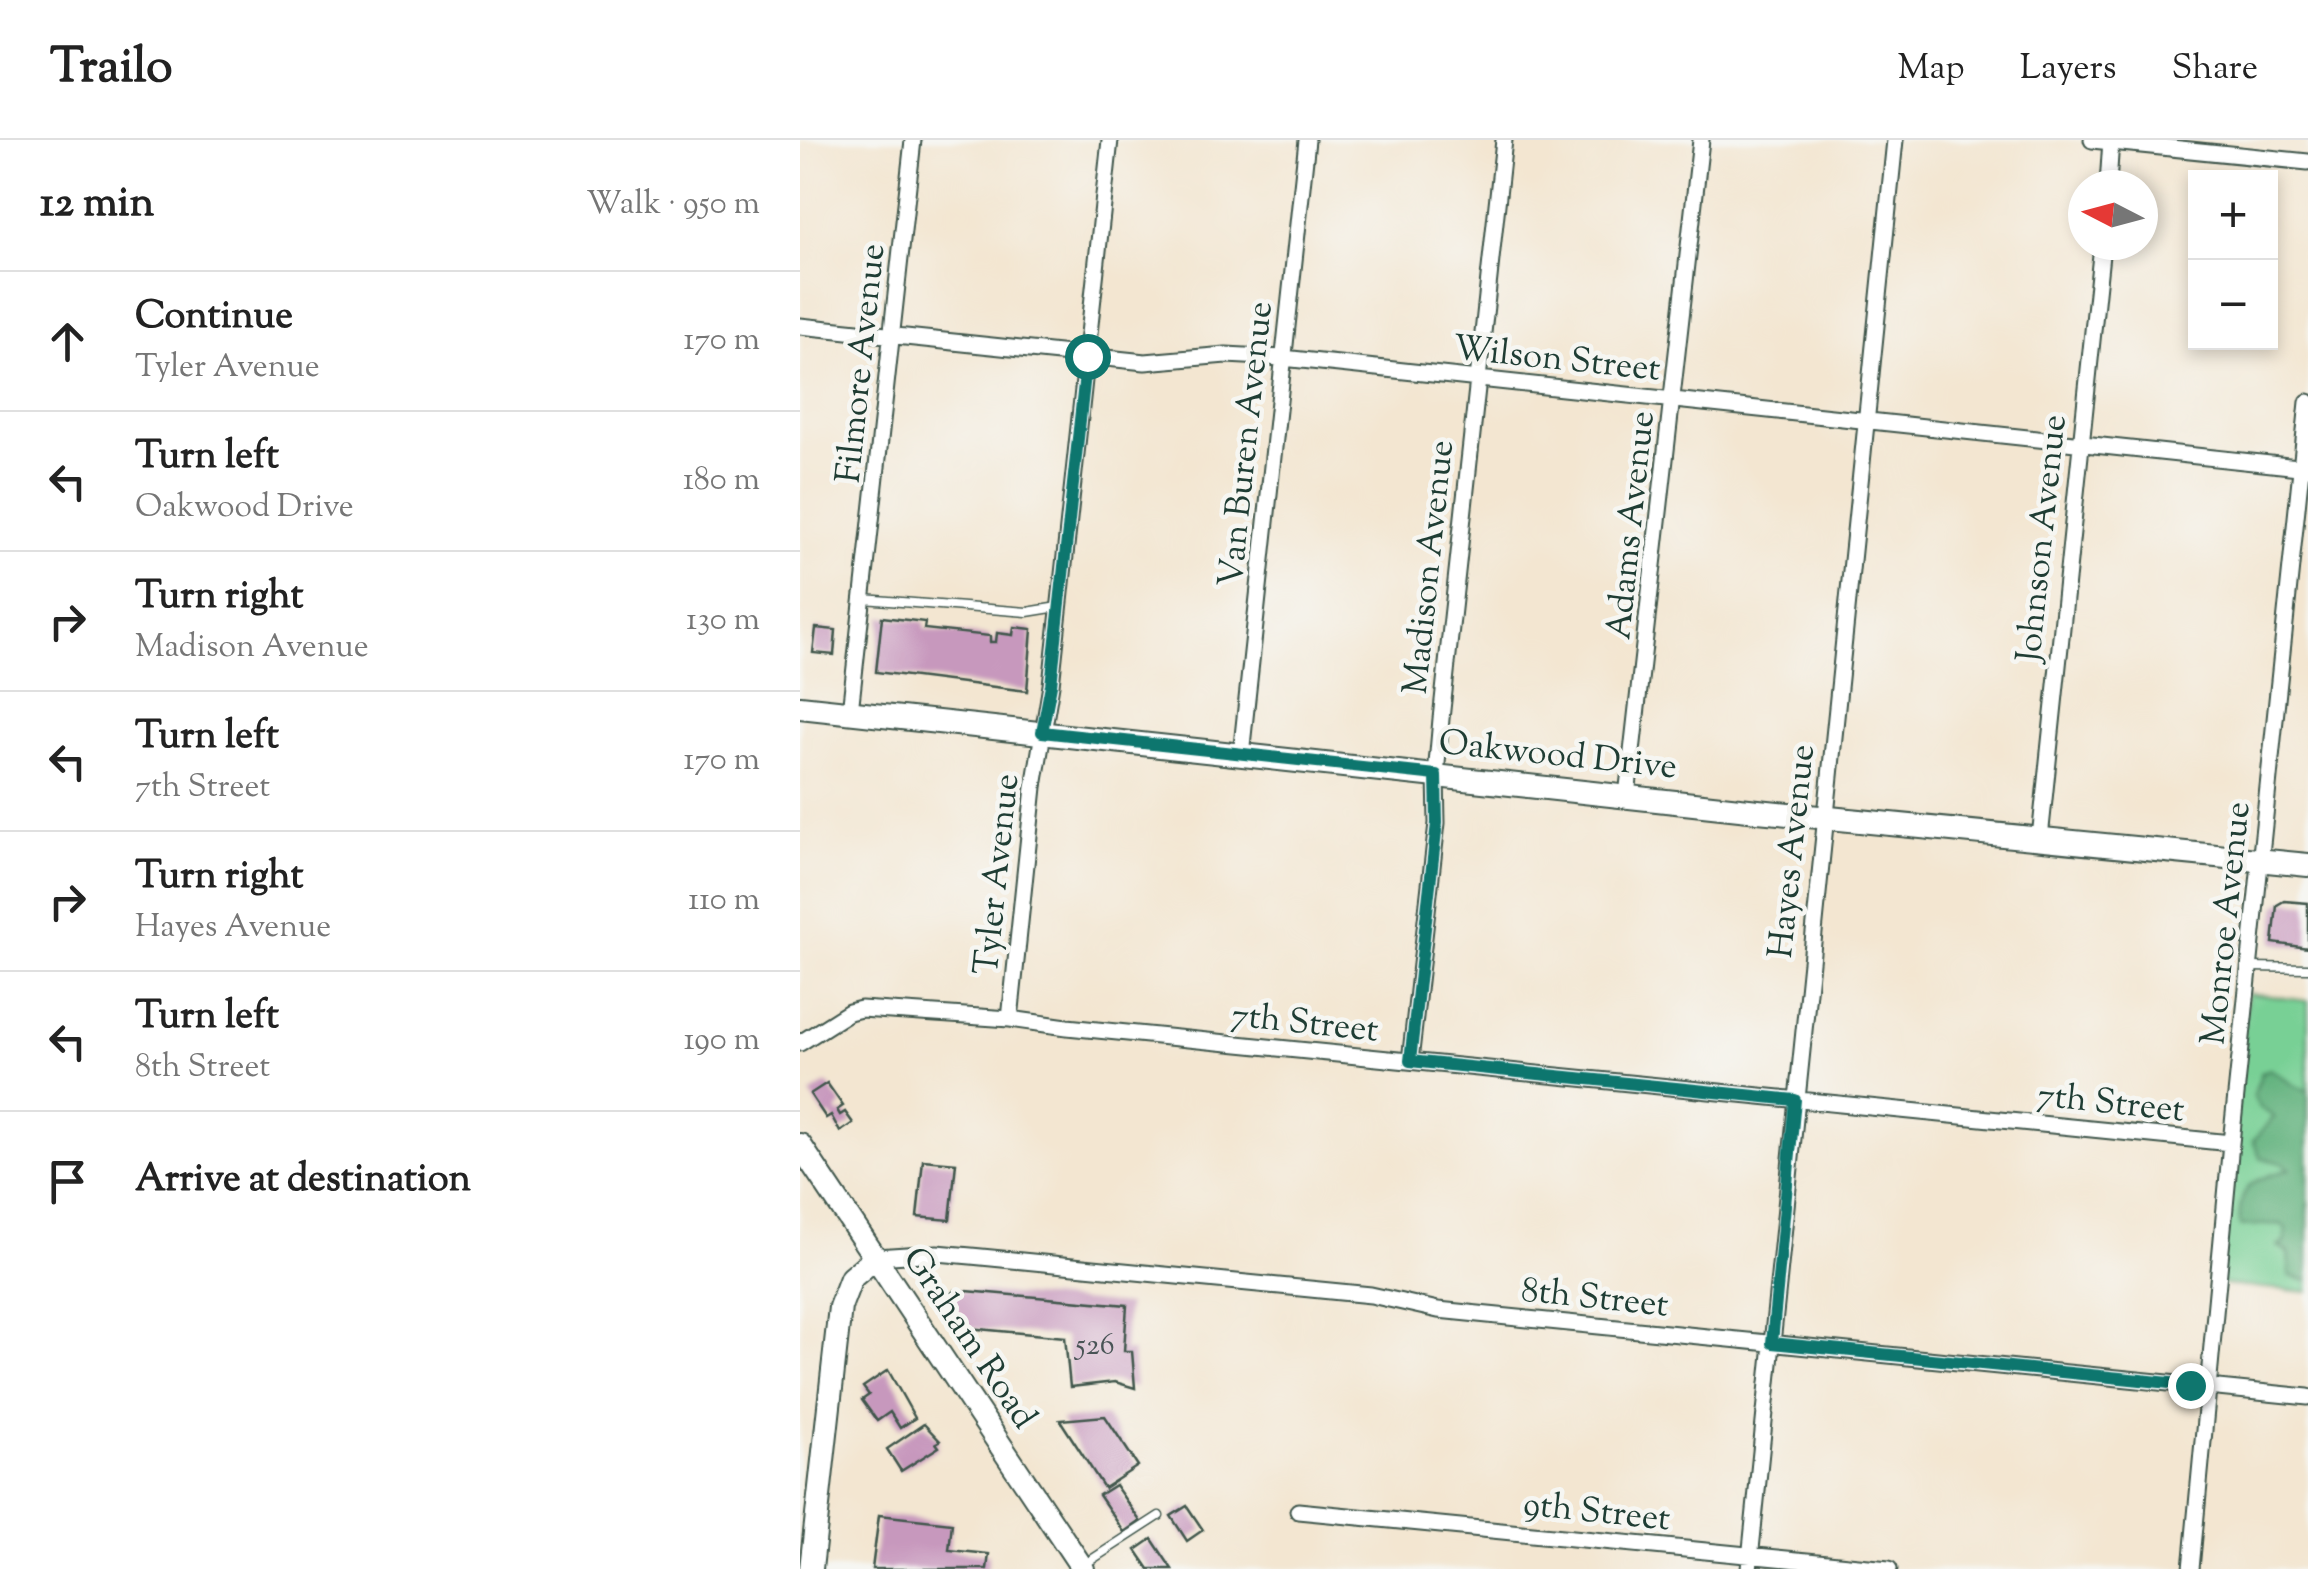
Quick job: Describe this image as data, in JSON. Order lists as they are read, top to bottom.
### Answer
{
  "streets": {
    "street": [
      "Wilson Street",
      "Filmore Avenue",
      "Van Buren Avenue",
      "Adams Avenue",
      "Johnson Avenue",
      "Madison Avenue",
      "Oakwood Drive",
      "Hayes Avenue",
      "Tyler Avenue",
      "Monroe Avenue",
      "7th Street",
      "8th Street",
      "Graham Road",
      "9th Street"
    ]
  },
  "crossings": [
    ["Wilson Street", "Filmore Avenue"],
    ["Wilson Street", "Van Buren Avenue"],
    ["Wilson Street", "Adams Avenue"],
    ["Wilson Street", "Johnson Avenue"],
    ["Wilson Street", "Madison Avenue"],
    ["Wilson Street", "Hayes Avenue"],
    ["Wilson Street", "Tyler Avenue"],
    ["Wilson Street", "Monroe Avenue"],
    ["Filmore Avenue", "Oakwood Drive"],
    ["Van Buren Avenue", "Oakwood Drive"],
    ["Adams Avenue", "Oakwood Drive"],
    ["Johnson Avenue", "Oakwood Drive"],
    ["Madison Avenue", "Oakwood Drive"],
    ["Madison Avenue", "7th Street"],
    ["Oakwood Drive", "Hayes Avenue"],
    ["Oakwood Drive", "Tyler Avenue"],
    ["Oakwood Drive", "Monroe Avenue"],
    ["Hayes Avenue", "7th Street"],
    ["Hayes Avenue", "8th Street"],
    ["Hayes Avenue", "9th Street"],
    ["Tyler Avenue", "7th Street"],
    ["Monroe Avenue", "7th Street"],
    ["Monroe Avenue", "8th Street"],
    ["8th Street", "Graham Road"]
  ],
  "house_numbers": ["526"],
  "north": "left",
  "page": {
    "header": "Trailo",
    "nav": ["Map", "Layers", "Share"],
    "heading": ["12 min", "Walk · 950 m"],
    "map_buttons": ["+", "−"],
    "list": [
      ["Continue", "Tyler Avenue", "170 m"],
      ["Turn left", "Oakwood Drive", "180 m"],
      ["Turn right", "Madison Avenue", "130 m"],
      ["Turn left", "7th Street", "170 m"],
      ["Turn right", "Hayes Avenue", "110 m"],
      ["Turn left", "8th Street", "190 m"],
      "Arrive at destination"
    ]
  }
}
